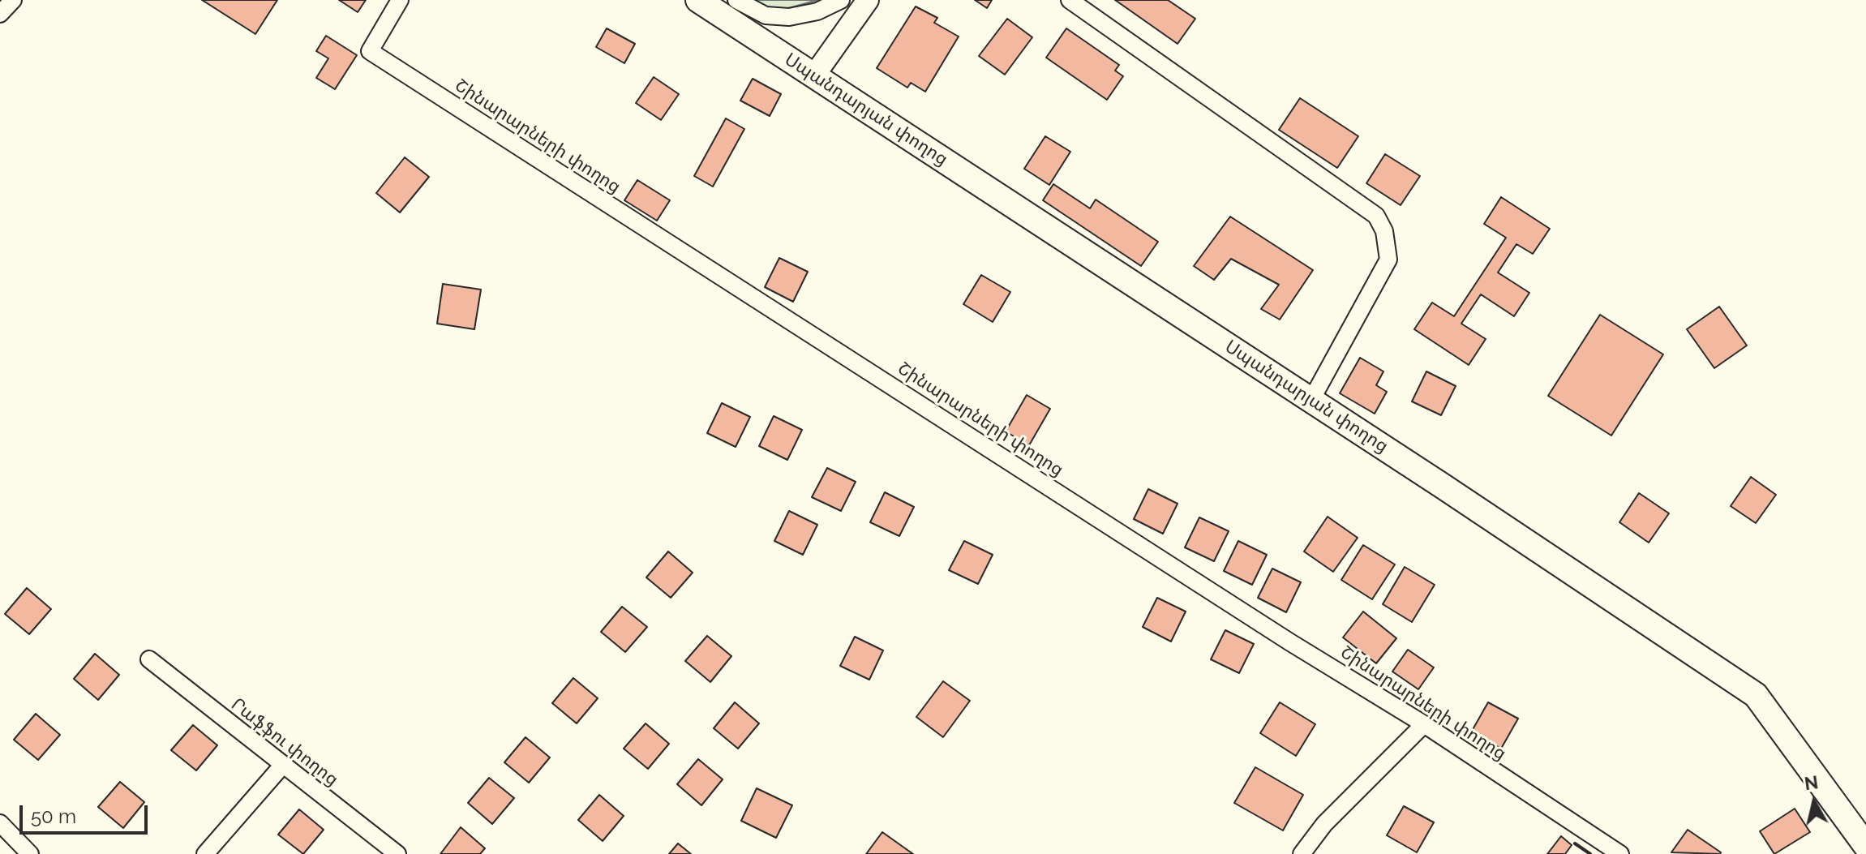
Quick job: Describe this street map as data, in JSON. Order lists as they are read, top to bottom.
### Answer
{
  "streets": {
    "main road": ["Սպանդարյան փողոց"],
    "street": ["Շինարարների փողոց", "Րաֆֆու փողոց"]
  },
  "scale_bar": "50 m",
  "north": "top"
}
